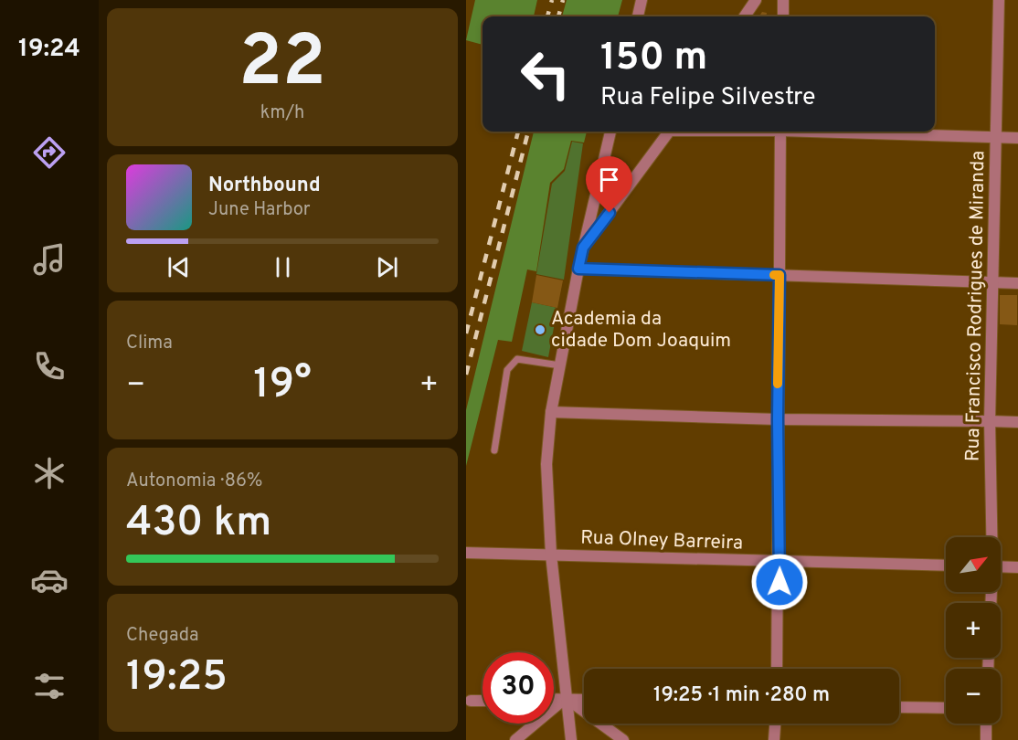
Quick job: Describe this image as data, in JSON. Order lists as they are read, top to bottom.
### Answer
{
  "streets": {
    "street": ["Rua Francisco Rodrigues de Miranda", "Rua Olney Barreira"]
  },
  "places": ["Academia da cidade Dom Joaquim"],
  "north": "top right",
  "page": {
    "tabs": "19:24",
    "tile": [
      ["22", "km/h"],
      "Clima",
      ["Autonomia · 86%", "430 km"],
      ["Chegada", "19:25"]
    ],
    "turn": ["150 m", "Rua Felipe Silvestre"],
    "song": ["Northbound", "June Harbor"],
    "heat": ["−", "19°", "+"],
    "map_buttons": ["+", "−"],
    "limit": "30",
    "trip": "19:25 · 1 min · 280 m"
  }
}
